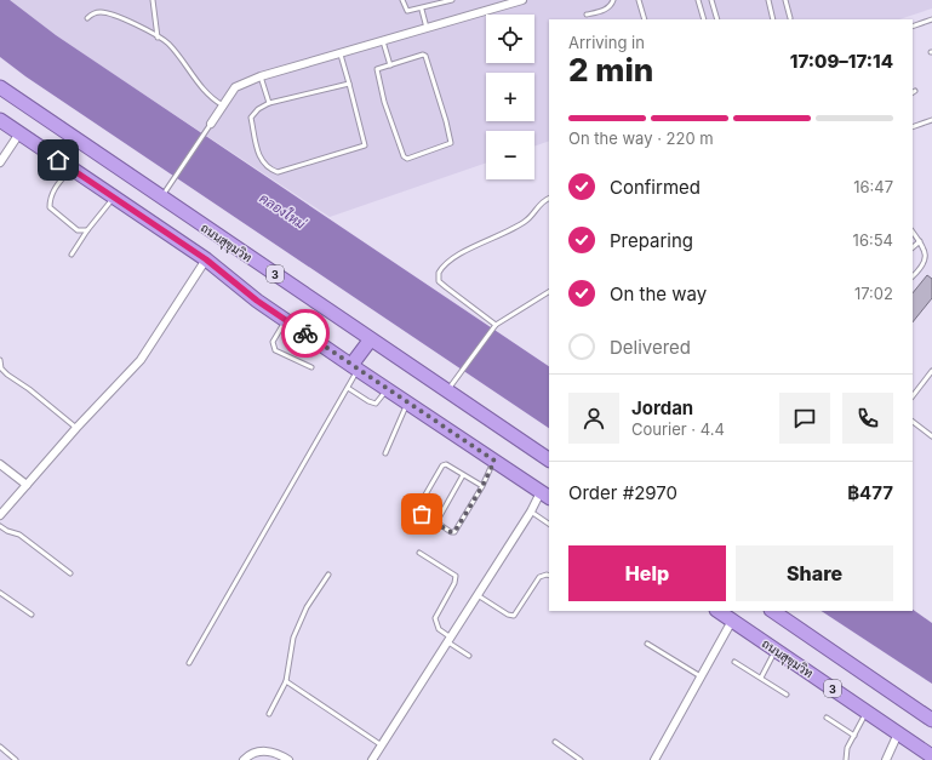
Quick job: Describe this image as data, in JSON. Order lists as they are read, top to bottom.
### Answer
{
  "streets": {
    "highway": ["ถนนสุขุมวิท", "3"]
  },
  "water": ["คลองใหม่"],
  "page": {
    "map_buttons": ["+", "−"],
    "heading": ["2 min", "Arriving in", "17:09–17:14"],
    "panel": [
      "Jordan",
      "Courier · 4.4",
      "Order #2970",
      "฿477"
    ],
    "bar": "On the way · 220 m",
    "list": [
      ["Confirmed", "16:47"],
      ["Preparing", "16:54"],
      ["On the way", "17:02"],
      "Delivered"
    ],
    "buttons": ["Help", "Share"]
  }
}
